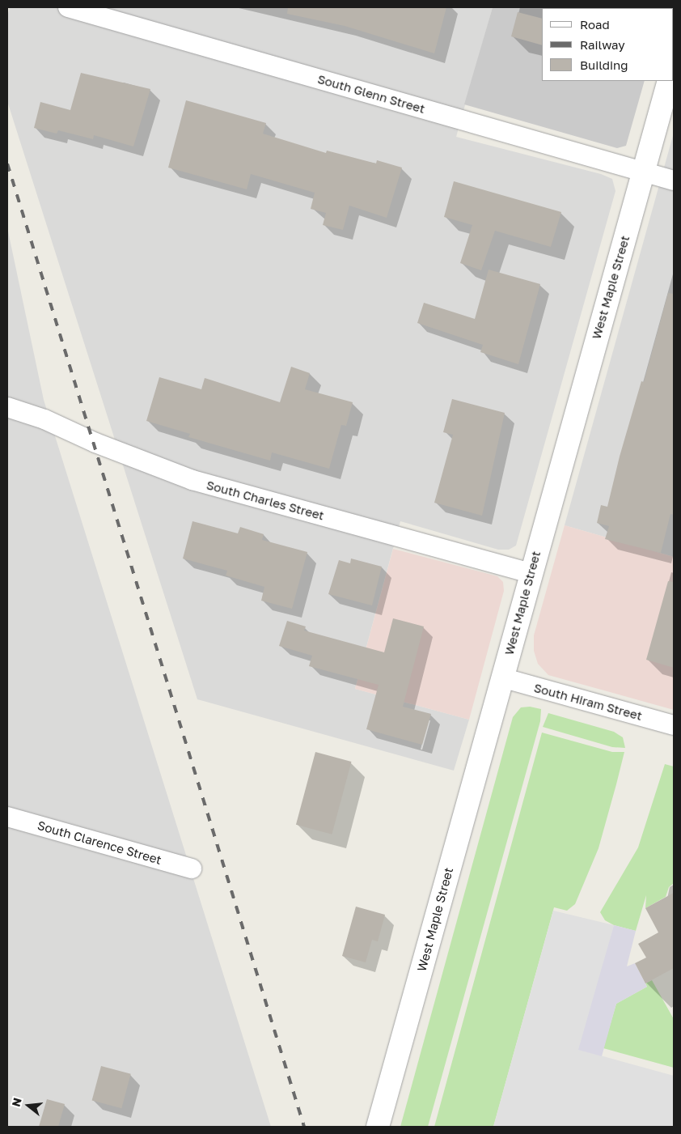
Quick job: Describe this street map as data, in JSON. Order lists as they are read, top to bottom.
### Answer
{
  "streets": {
    "street": [
      "South Glenn Street",
      "West Maple Street",
      "South Charles Street",
      "South Hiram Street",
      "South Clarence Street"
    ]
  },
  "crossings": [
    ["South Glenn Street", "West Maple Street"],
    ["West Maple Street", "South Charles Street"],
    ["West Maple Street", "South Hiram Street"]
  ],
  "legend": ["Road", "Railway", "Building"],
  "north": "left"
}
